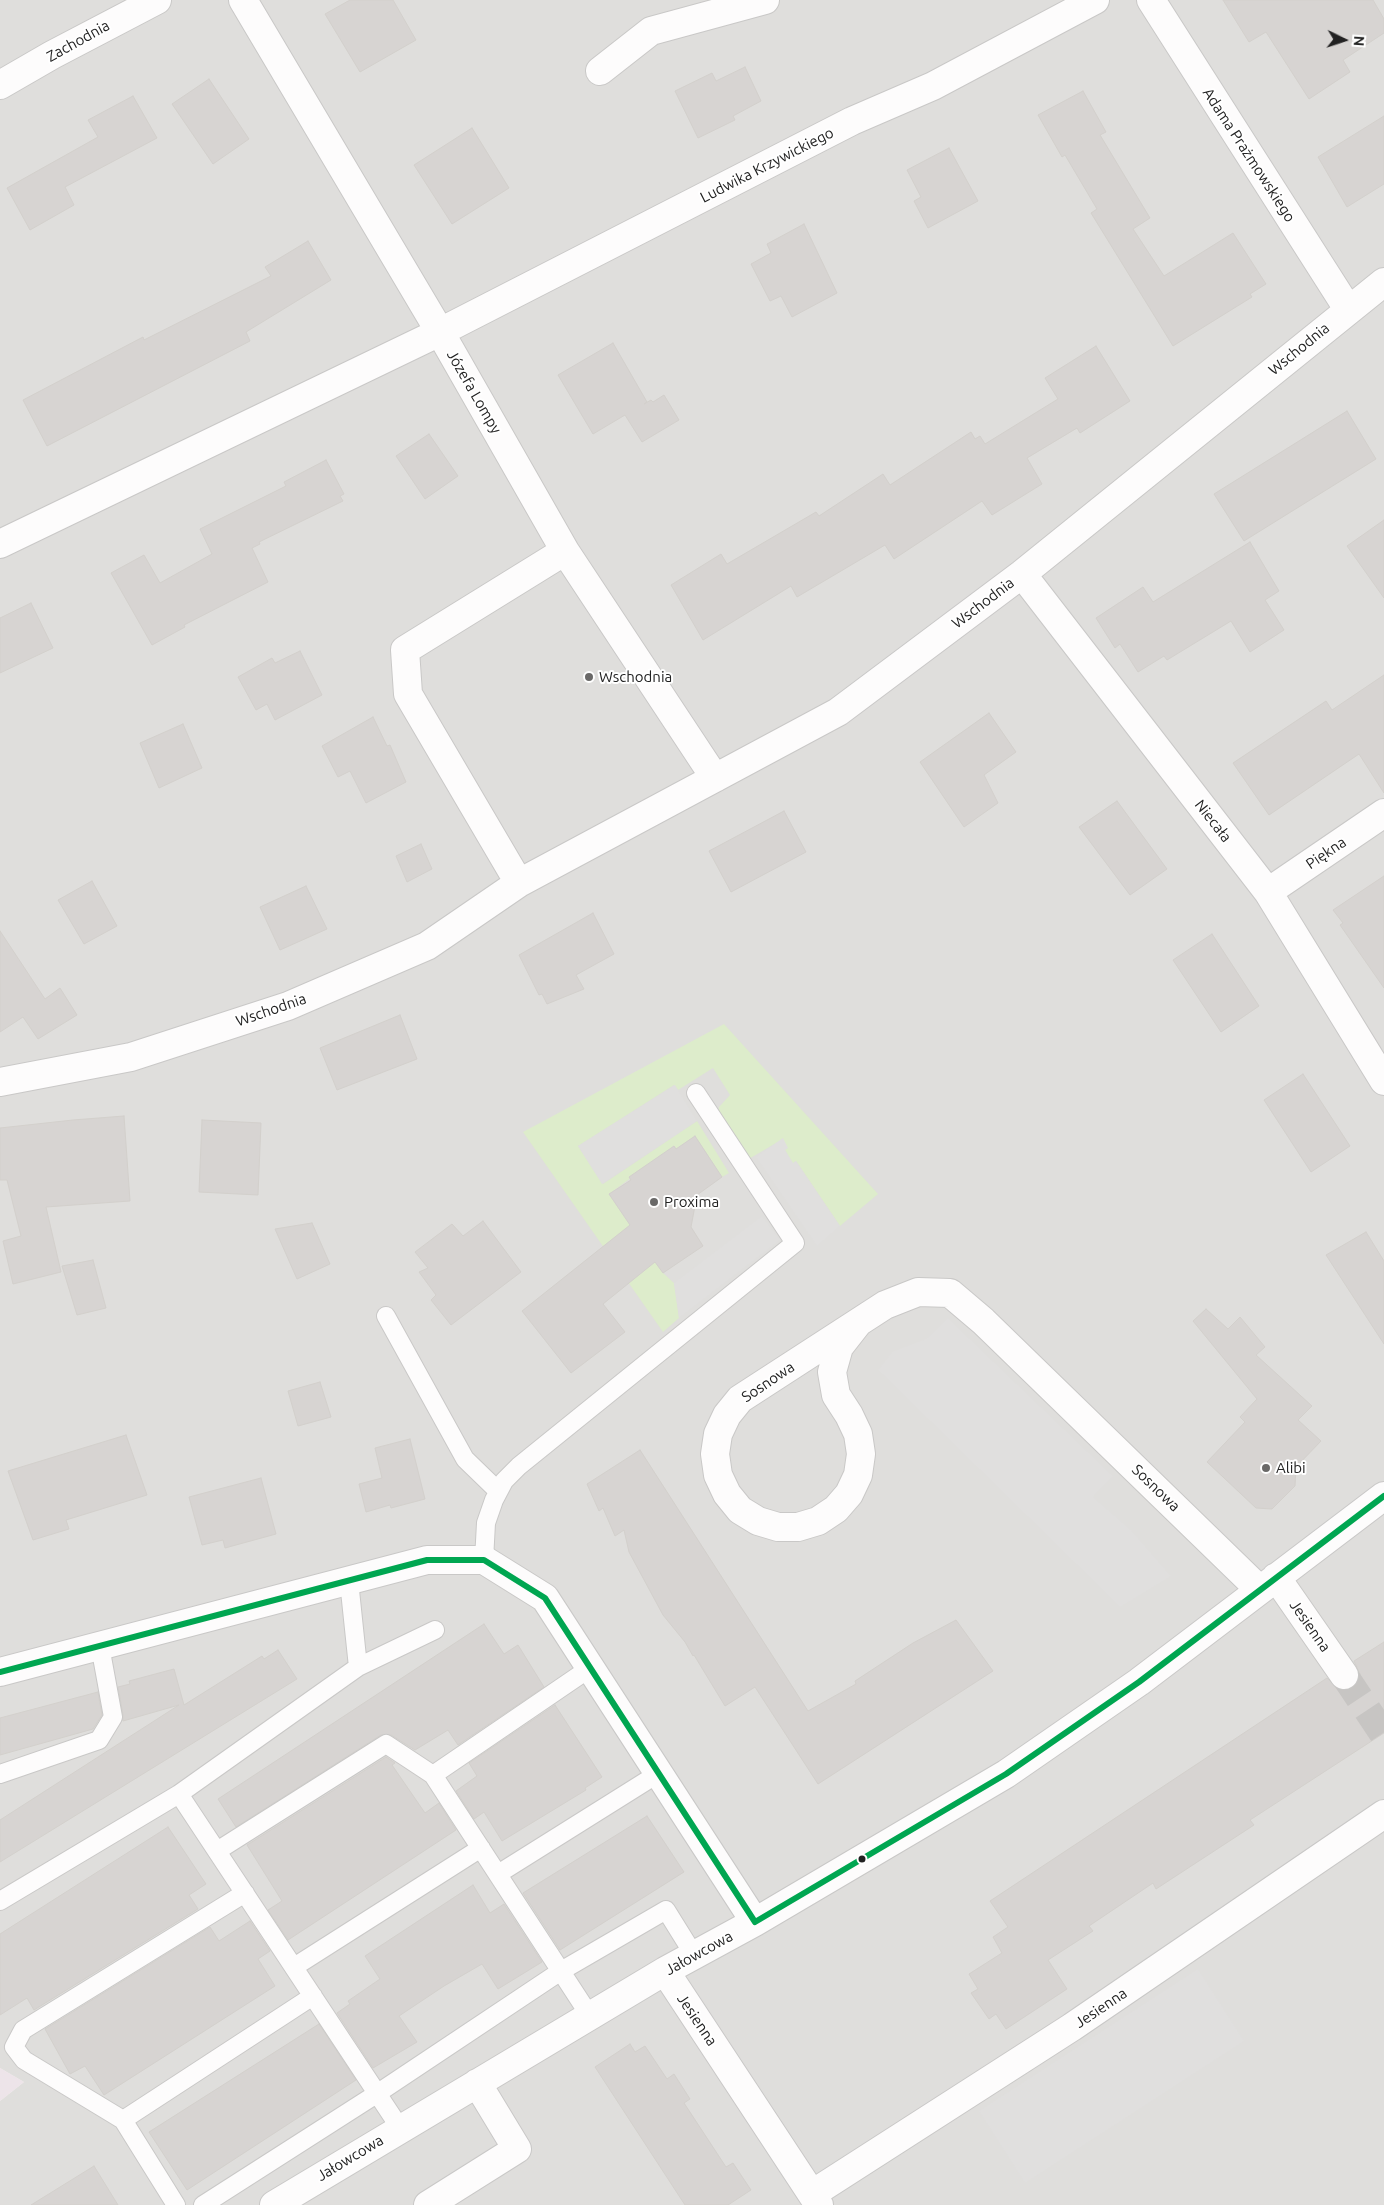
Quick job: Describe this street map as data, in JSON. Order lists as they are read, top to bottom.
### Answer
{
  "streets": {
    "street": [
      "Zachodnia",
      "Adama Prażmowskiego",
      "Ludwika Krzywickiego",
      "Wschodnia",
      "Józefa Lompy",
      "Niecała",
      "Piękna",
      "Sosnowa",
      "Jesienna",
      "Jałowcowa"
    ]
  },
  "crossings": [
    ["Adama Prażmowskiego", "Wschodnia"],
    ["Ludwika Krzywickiego", "Józefa Lompy"],
    ["Wschodnia", "Józefa Lompy"],
    ["Wschodnia", "Niecała"],
    ["Niecała", "Piękna"],
    ["Sosnowa", "Jesienna"],
    ["Sosnowa", "Jałowcowa"],
    ["Jesienna", "Jałowcowa"]
  ],
  "places": ["Wschodnia", "Proxima", "Alibi"],
  "north": "right"
}
